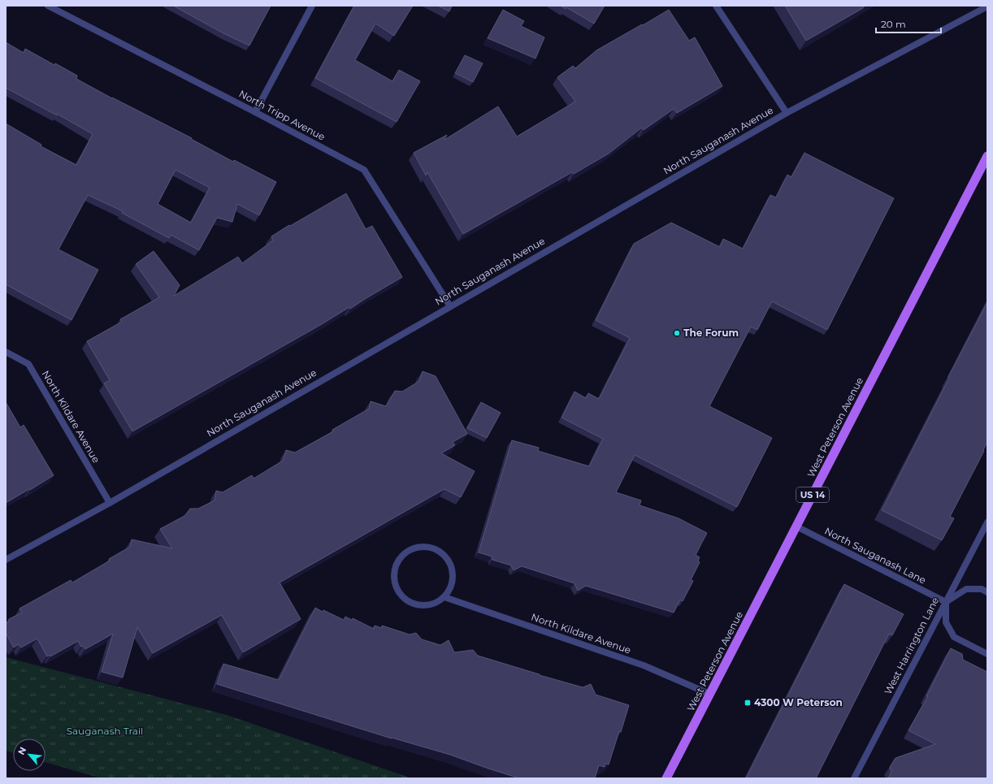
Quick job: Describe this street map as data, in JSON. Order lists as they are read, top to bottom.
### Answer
{
  "streets": {
    "main road": ["West Peterson Avenue", "US 14"],
    "street": [
      "North Tripp Avenue",
      "North Sauganash Avenue",
      "North Kildare Avenue",
      "North Sauganash Lane",
      "West Harrington Lane"
    ]
  },
  "crossings": [
    ["North Tripp Avenue", "North Sauganash Avenue"],
    ["North Sauganash Avenue", "North Kildare Avenue"],
    ["North Kildare Avenue", "West Peterson Avenue"],
    ["West Peterson Avenue", "North Sauganash Lane"],
    ["North Sauganash Lane", "West Harrington Lane"]
  ],
  "parks": ["Sauganash Trail"],
  "places": {
    "other": ["The Forum"],
    "transit": ["4300 W Peterson"]
  },
  "scale_bar": "20 m",
  "north": "top left"
}
